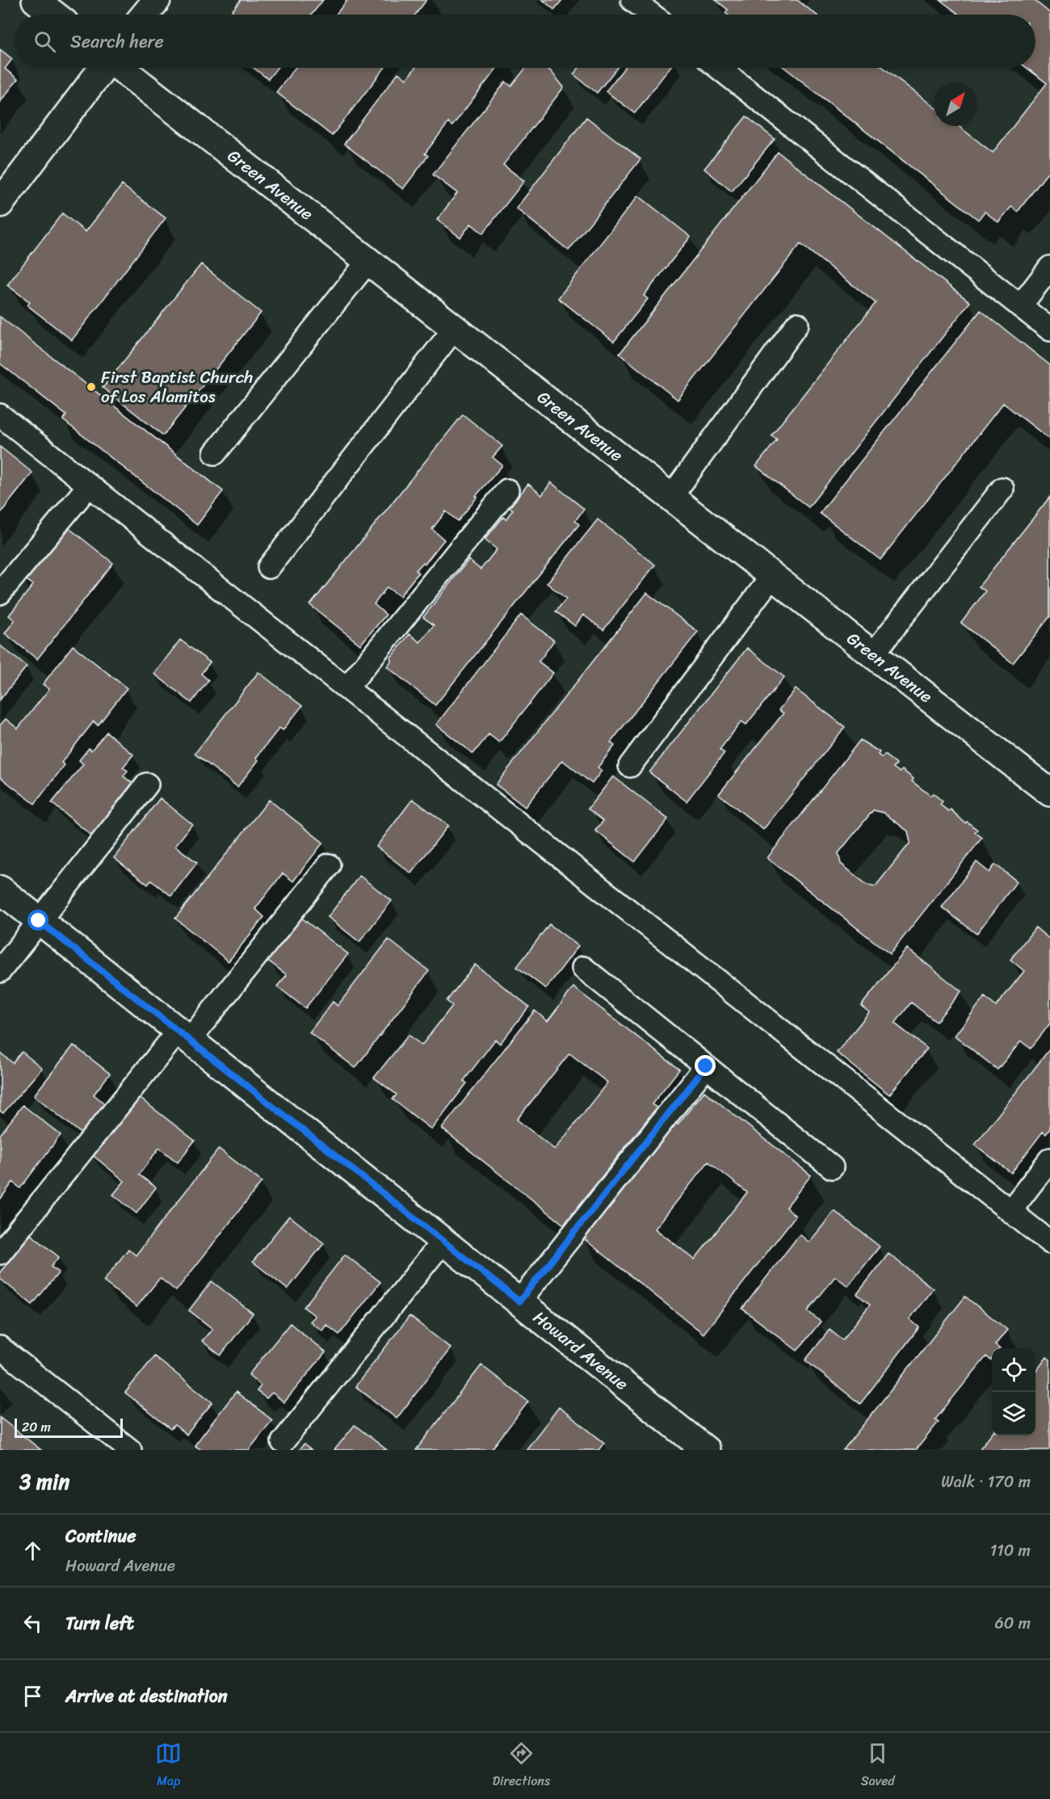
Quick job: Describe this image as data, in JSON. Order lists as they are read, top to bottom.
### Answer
{
  "streets": {
    "street": ["Green Avenue", "Howard Avenue"]
  },
  "places": ["First Baptist Church of Los Alamitos"],
  "scale_bar": "20 m",
  "north": "top right",
  "page": {
    "search": "Search here",
    "scale": "20 m",
    "heading": ["3 min", "Walk · 170 m"],
    "list": [
      ["Continue", "Howard Avenue", "110 m"],
      ["Turn left", "60 m"],
      "Arrive at destination"
    ],
    "nav": ["Map", "Directions", "Saved"]
  }
}
